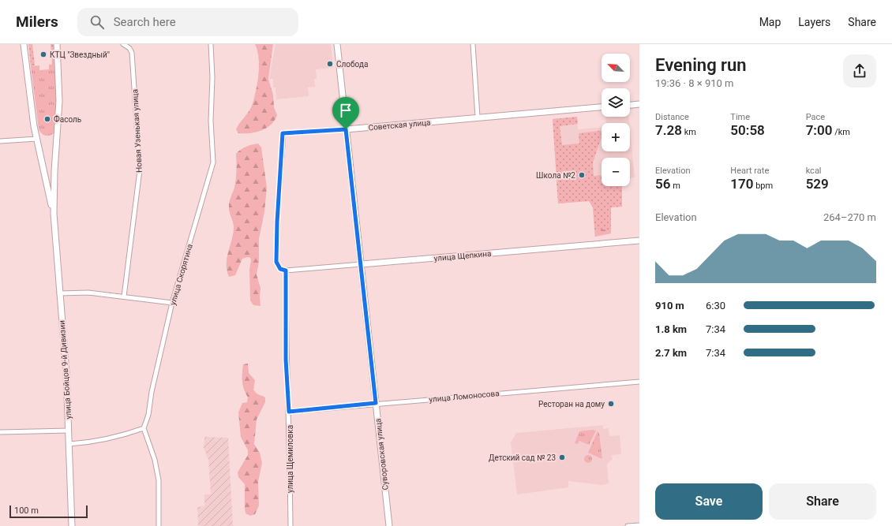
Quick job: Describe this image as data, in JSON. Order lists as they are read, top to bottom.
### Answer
{
  "streets": {
    "street": [
      "Советская улица",
      "Новая Узенькая улица",
      "улица Щепкина",
      "улица Скорятина",
      "улица Бойцов 9-й Дивизии",
      "улица Ломоносова",
      "Суворовская улица",
      "улица Щемиловка"
    ]
  },
  "crossings": [
    ["Советская улица", "улица Щепкина"],
    ["Советская улица", "Суворовская улица"],
    ["Советская улица", "улица Щемиловка"],
    ["улица Щепкина", "Суворовская улица"],
    ["улица Щепкина", "улица Щемиловка"],
    ["улица Ломоносова", "Суворовская улица"],
    ["улица Ломоносова", "улица Щемиловка"]
  ],
  "places": [
    "КТЦ \"Звездный\"",
    "Слобода",
    "Фасоль",
    "Школа №2",
    "Ресторан на дому",
    "Детский сад № 23"
  ],
  "scale_bar": "100 m",
  "north": "top left",
  "page": {
    "header": "Milers",
    "search": "Search here",
    "nav": ["Map", "Layers", "Share"],
    "heading": ["Evening run", "19:36 · 8 × 910 m"],
    "map_buttons": ["+", "−"],
    "stats": [
      ["Distance", "7.28 km"],
      ["Time", "50:58"],
      ["Pace", "7:00 /km"],
      ["Elevation", "56 m"],
      ["Heart rate", "170 bpm"],
      ["kcal", "529"]
    ],
    "chart": ["Elevation", "264–270 m"],
    "list": [
      {
        "name": "910 m",
        "note": "6:30"
      },
      {
        "name": "1.8 km",
        "note": "7:34"
      },
      {
        "name": "2.7 km",
        "note": "7:34"
      }
    ],
    "buttons": ["Save", "Share"],
    "scale": "100 m"
  }
}
